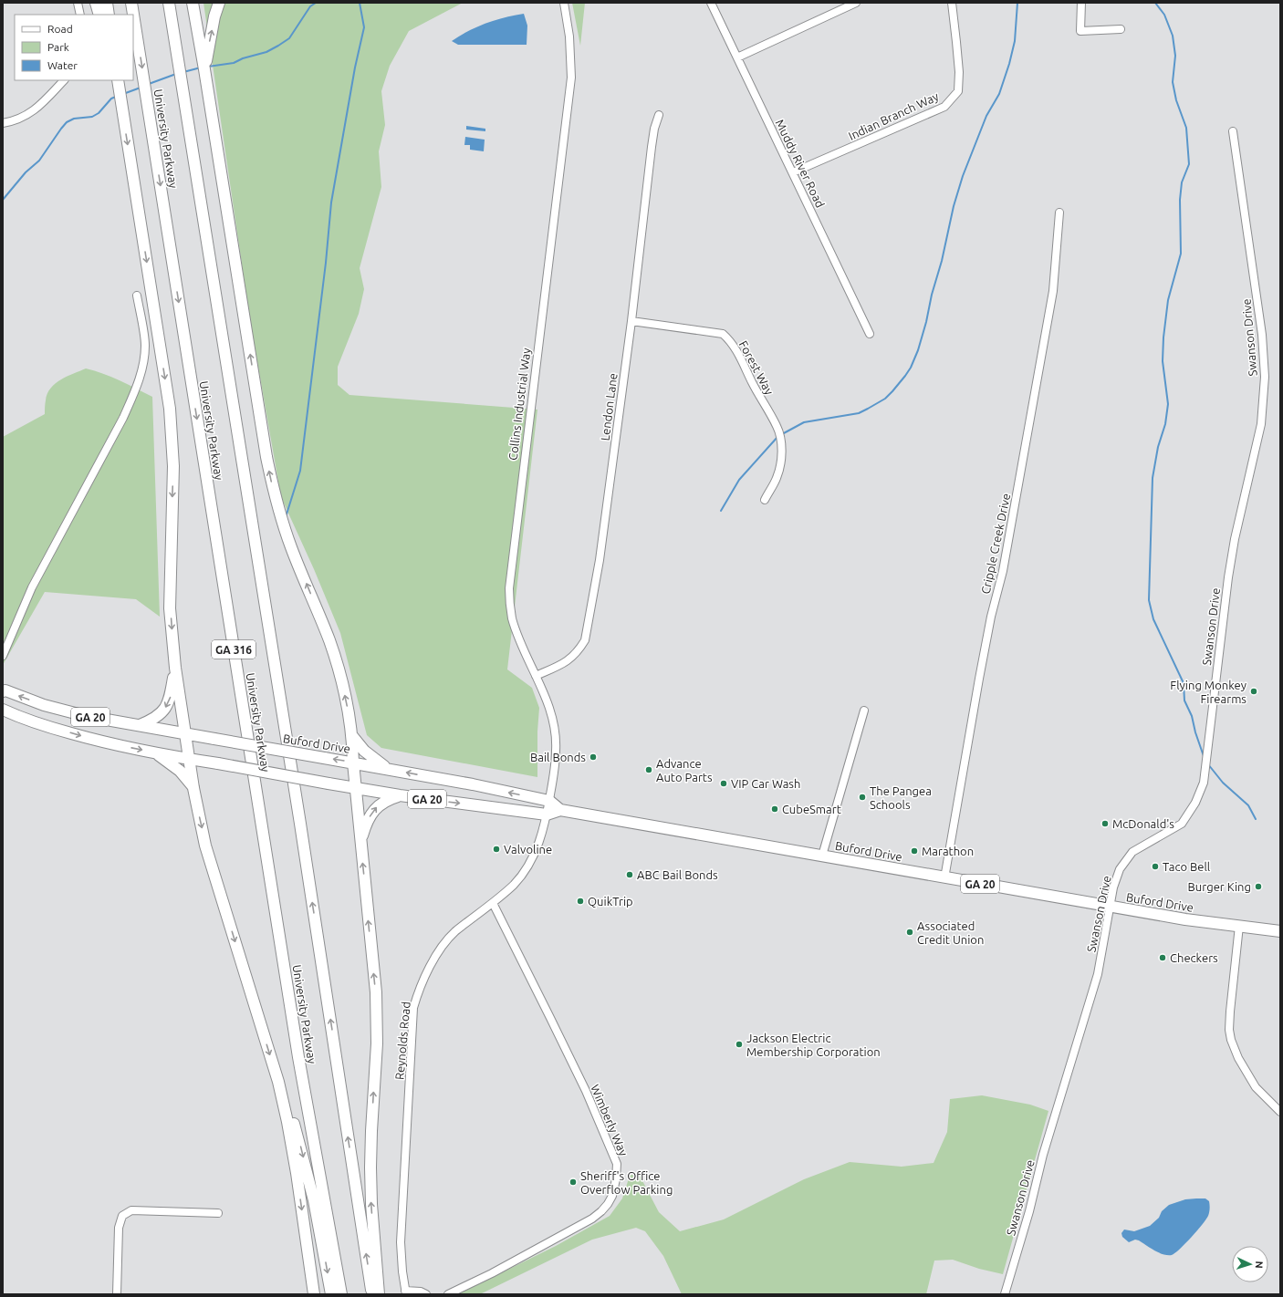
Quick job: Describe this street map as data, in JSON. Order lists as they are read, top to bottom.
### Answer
{
  "streets": {
    "highway": [
      "University Parkway",
      "GA 316",
      "GA 20",
      "Buford Drive"
    ],
    "street": [
      "Indian Branch Way",
      "Muddy River Road",
      "Swanson Drive",
      "Forest Way",
      "Collins Industrial Way",
      "Lendon Lane",
      "Cripple Creek Drive",
      "Reynolds Road",
      "Wimberly Way"
    ]
  },
  "crossings": [
    ["Indian Branch Way", "Muddy River Road"],
    ["Swanson Drive", "Buford Drive"],
    ["Forest Way", "Lendon Lane"],
    ["Collins Industrial Way", "Lendon Lane"],
    ["Collins Industrial Way", "Buford Drive"],
    ["Collins Industrial Way", "Reynolds Road"],
    ["Cripple Creek Drive", "Buford Drive"],
    ["Buford Drive", "Reynolds Road"],
    ["Reynolds Road", "Wimberly Way"]
  ],
  "places": [
    "Flying Monkey Firearms",
    "Bail Bonds",
    "Advance Auto Parts",
    "VIP Car Wash",
    "The Pangea Schools",
    "CubeSmart",
    "McDonald's",
    "Valvoline",
    "Marathon",
    "Taco Bell",
    "ABC Bail Bonds",
    "Burger King",
    "QuikTrip",
    "Associated Credit Union",
    "Checkers",
    "Jackson Electric Membership Corporation",
    "Sheriff's Office Overflow Parking"
  ],
  "legend": ["Road", "Park", "Water"],
  "north": "right"
}
